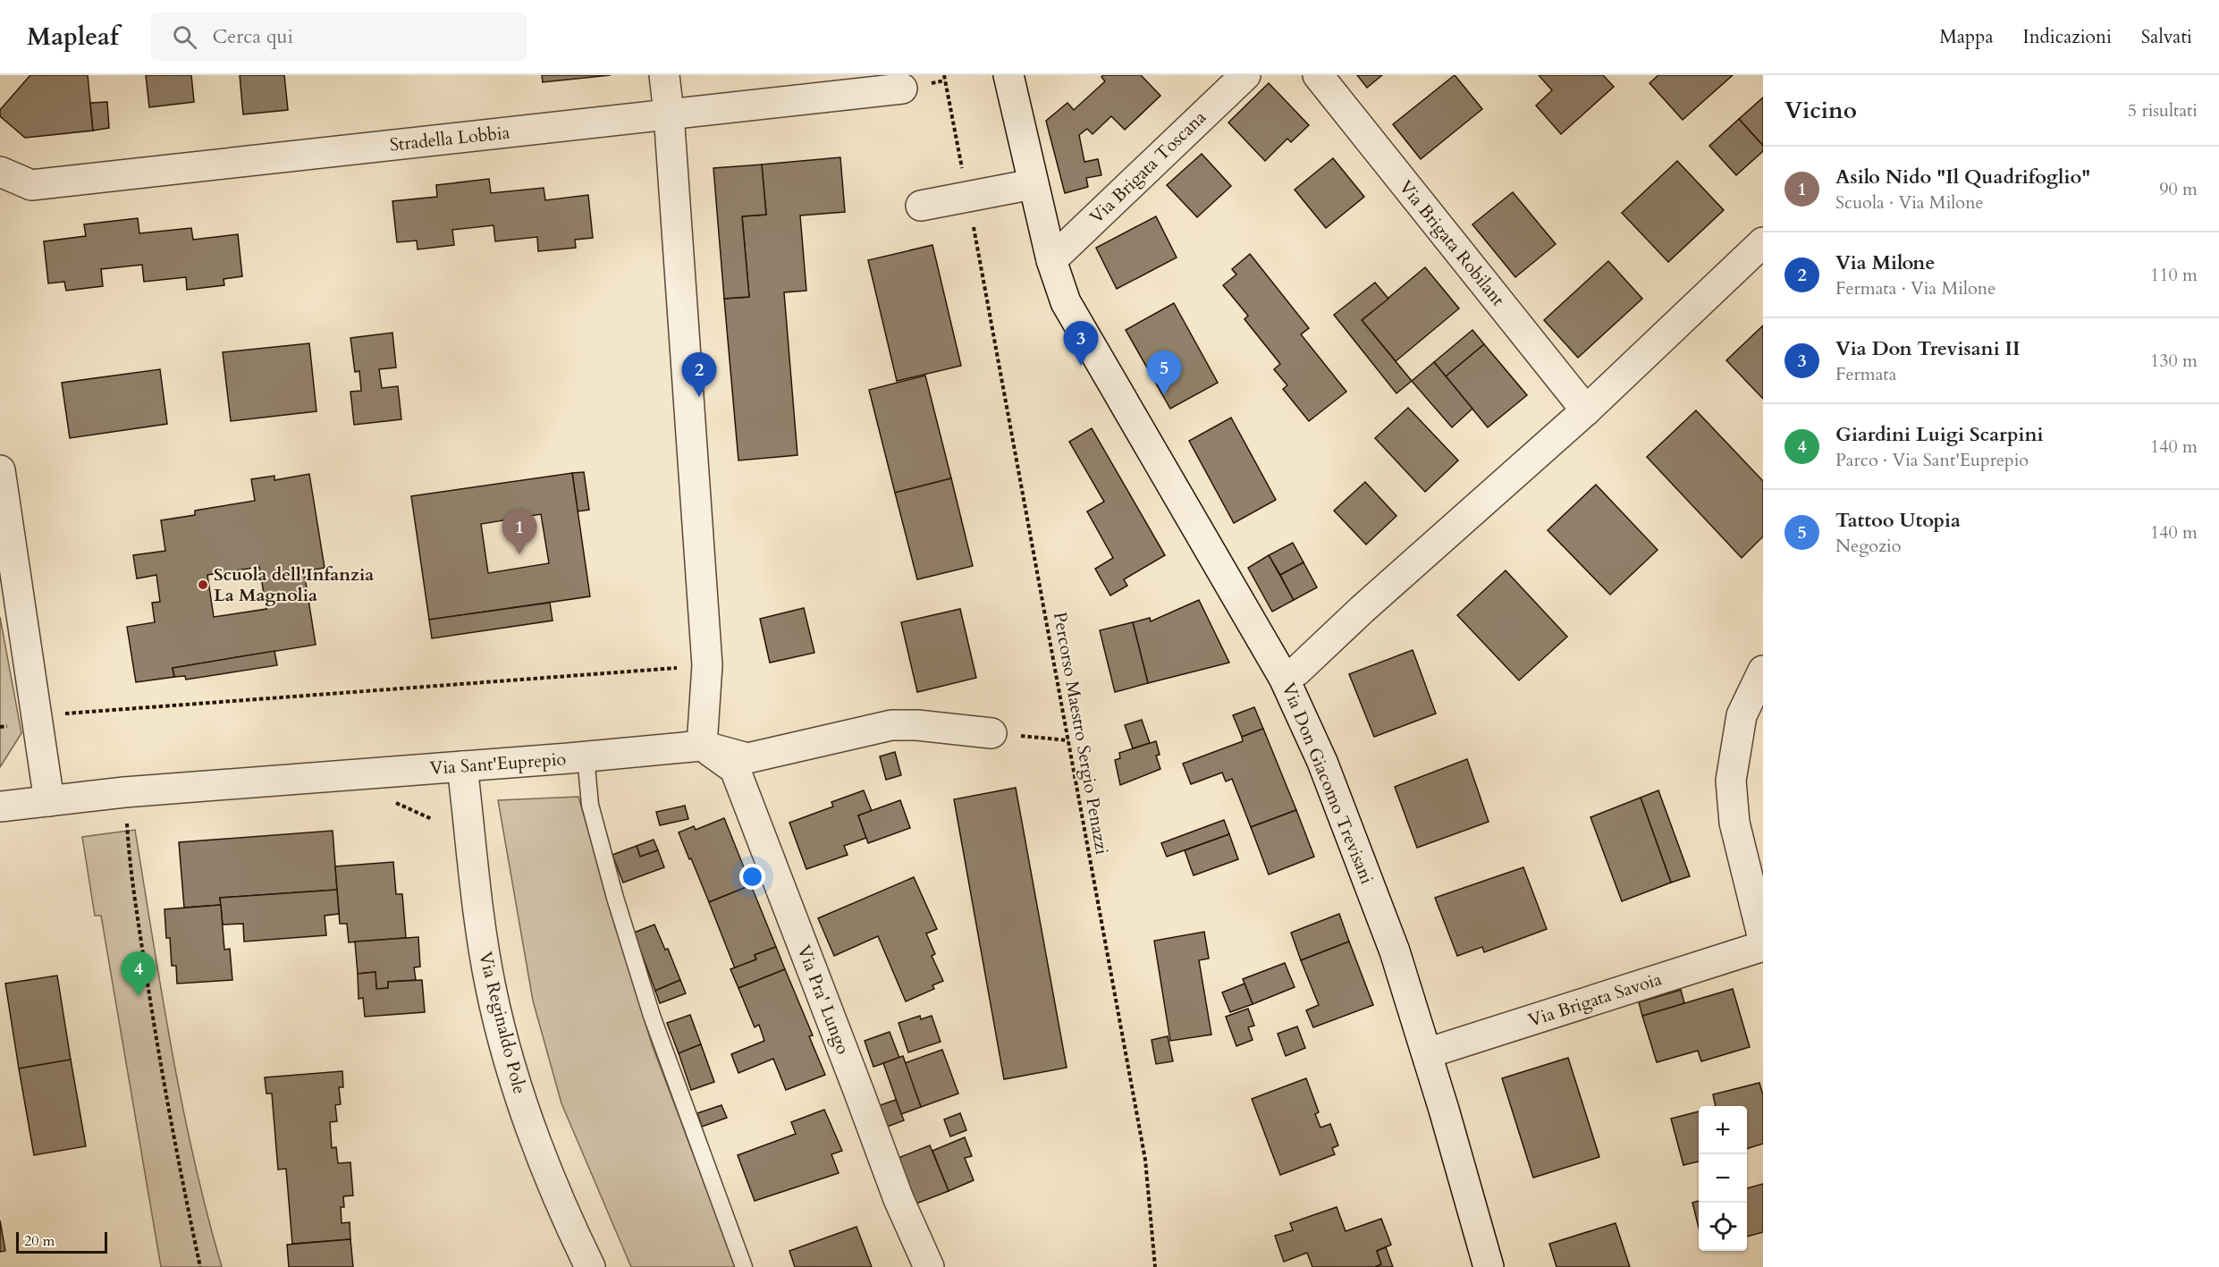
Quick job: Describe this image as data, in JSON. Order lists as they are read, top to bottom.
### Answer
{
  "streets": {
    "street": [
      "Stradella Lobbia",
      "Via Brigata Toscana",
      "Via Brigata Robilant",
      "Via Sant'Euprepio",
      "Via Don Giacomo Trevisani",
      "Via Pra' Lungo",
      "Via Brigata Savoia",
      "Via Reginaldo Pole"
    ],
    "path": ["Percorso Maestro Sergio Penazzi"]
  },
  "crossings": [
    ["Via Brigata Toscana", "Via Don Giacomo Trevisani"],
    ["Via Sant'Euprepio", "Via Pra' Lungo"],
    ["Via Sant'Euprepio", "Via Reginaldo Pole"],
    ["Via Don Giacomo Trevisani", "Via Brigata Savoia"]
  ],
  "places": ["Scuola dell'Infanzia La Magnolia"],
  "scale_bar": "20 m",
  "page": {
    "header": "Mapleaf",
    "search": "Cerca qui",
    "nav": ["Mappa", "Indicazioni", "Salvati"],
    "heading": ["Vicino", "5 risultati"],
    "list": [
      {
        "mark": "1",
        "name": "Asilo Nido \"Il Quadrifoglio\"",
        "note": "Scuola · Via Milone",
        "value": "90 m"
      },
      {
        "mark": "2",
        "name": "Via Milone",
        "note": "Fermata · Via Milone",
        "value": "110 m"
      },
      {
        "mark": "3",
        "name": "Via Don Trevisani II",
        "note": "Fermata",
        "value": "130 m"
      },
      {
        "mark": "4",
        "name": "Giardini Luigi Scarpini",
        "note": "Parco · Via Sant'Euprepio",
        "value": "140 m"
      },
      {
        "mark": "5",
        "name": "Tattoo Utopia",
        "note": "Negozio",
        "value": "140 m"
      }
    ],
    "pins": [
      "3",
      "5",
      "2",
      "1",
      "4"
    ],
    "map_buttons": ["+", "−"],
    "scale": "20 m"
  }
}
